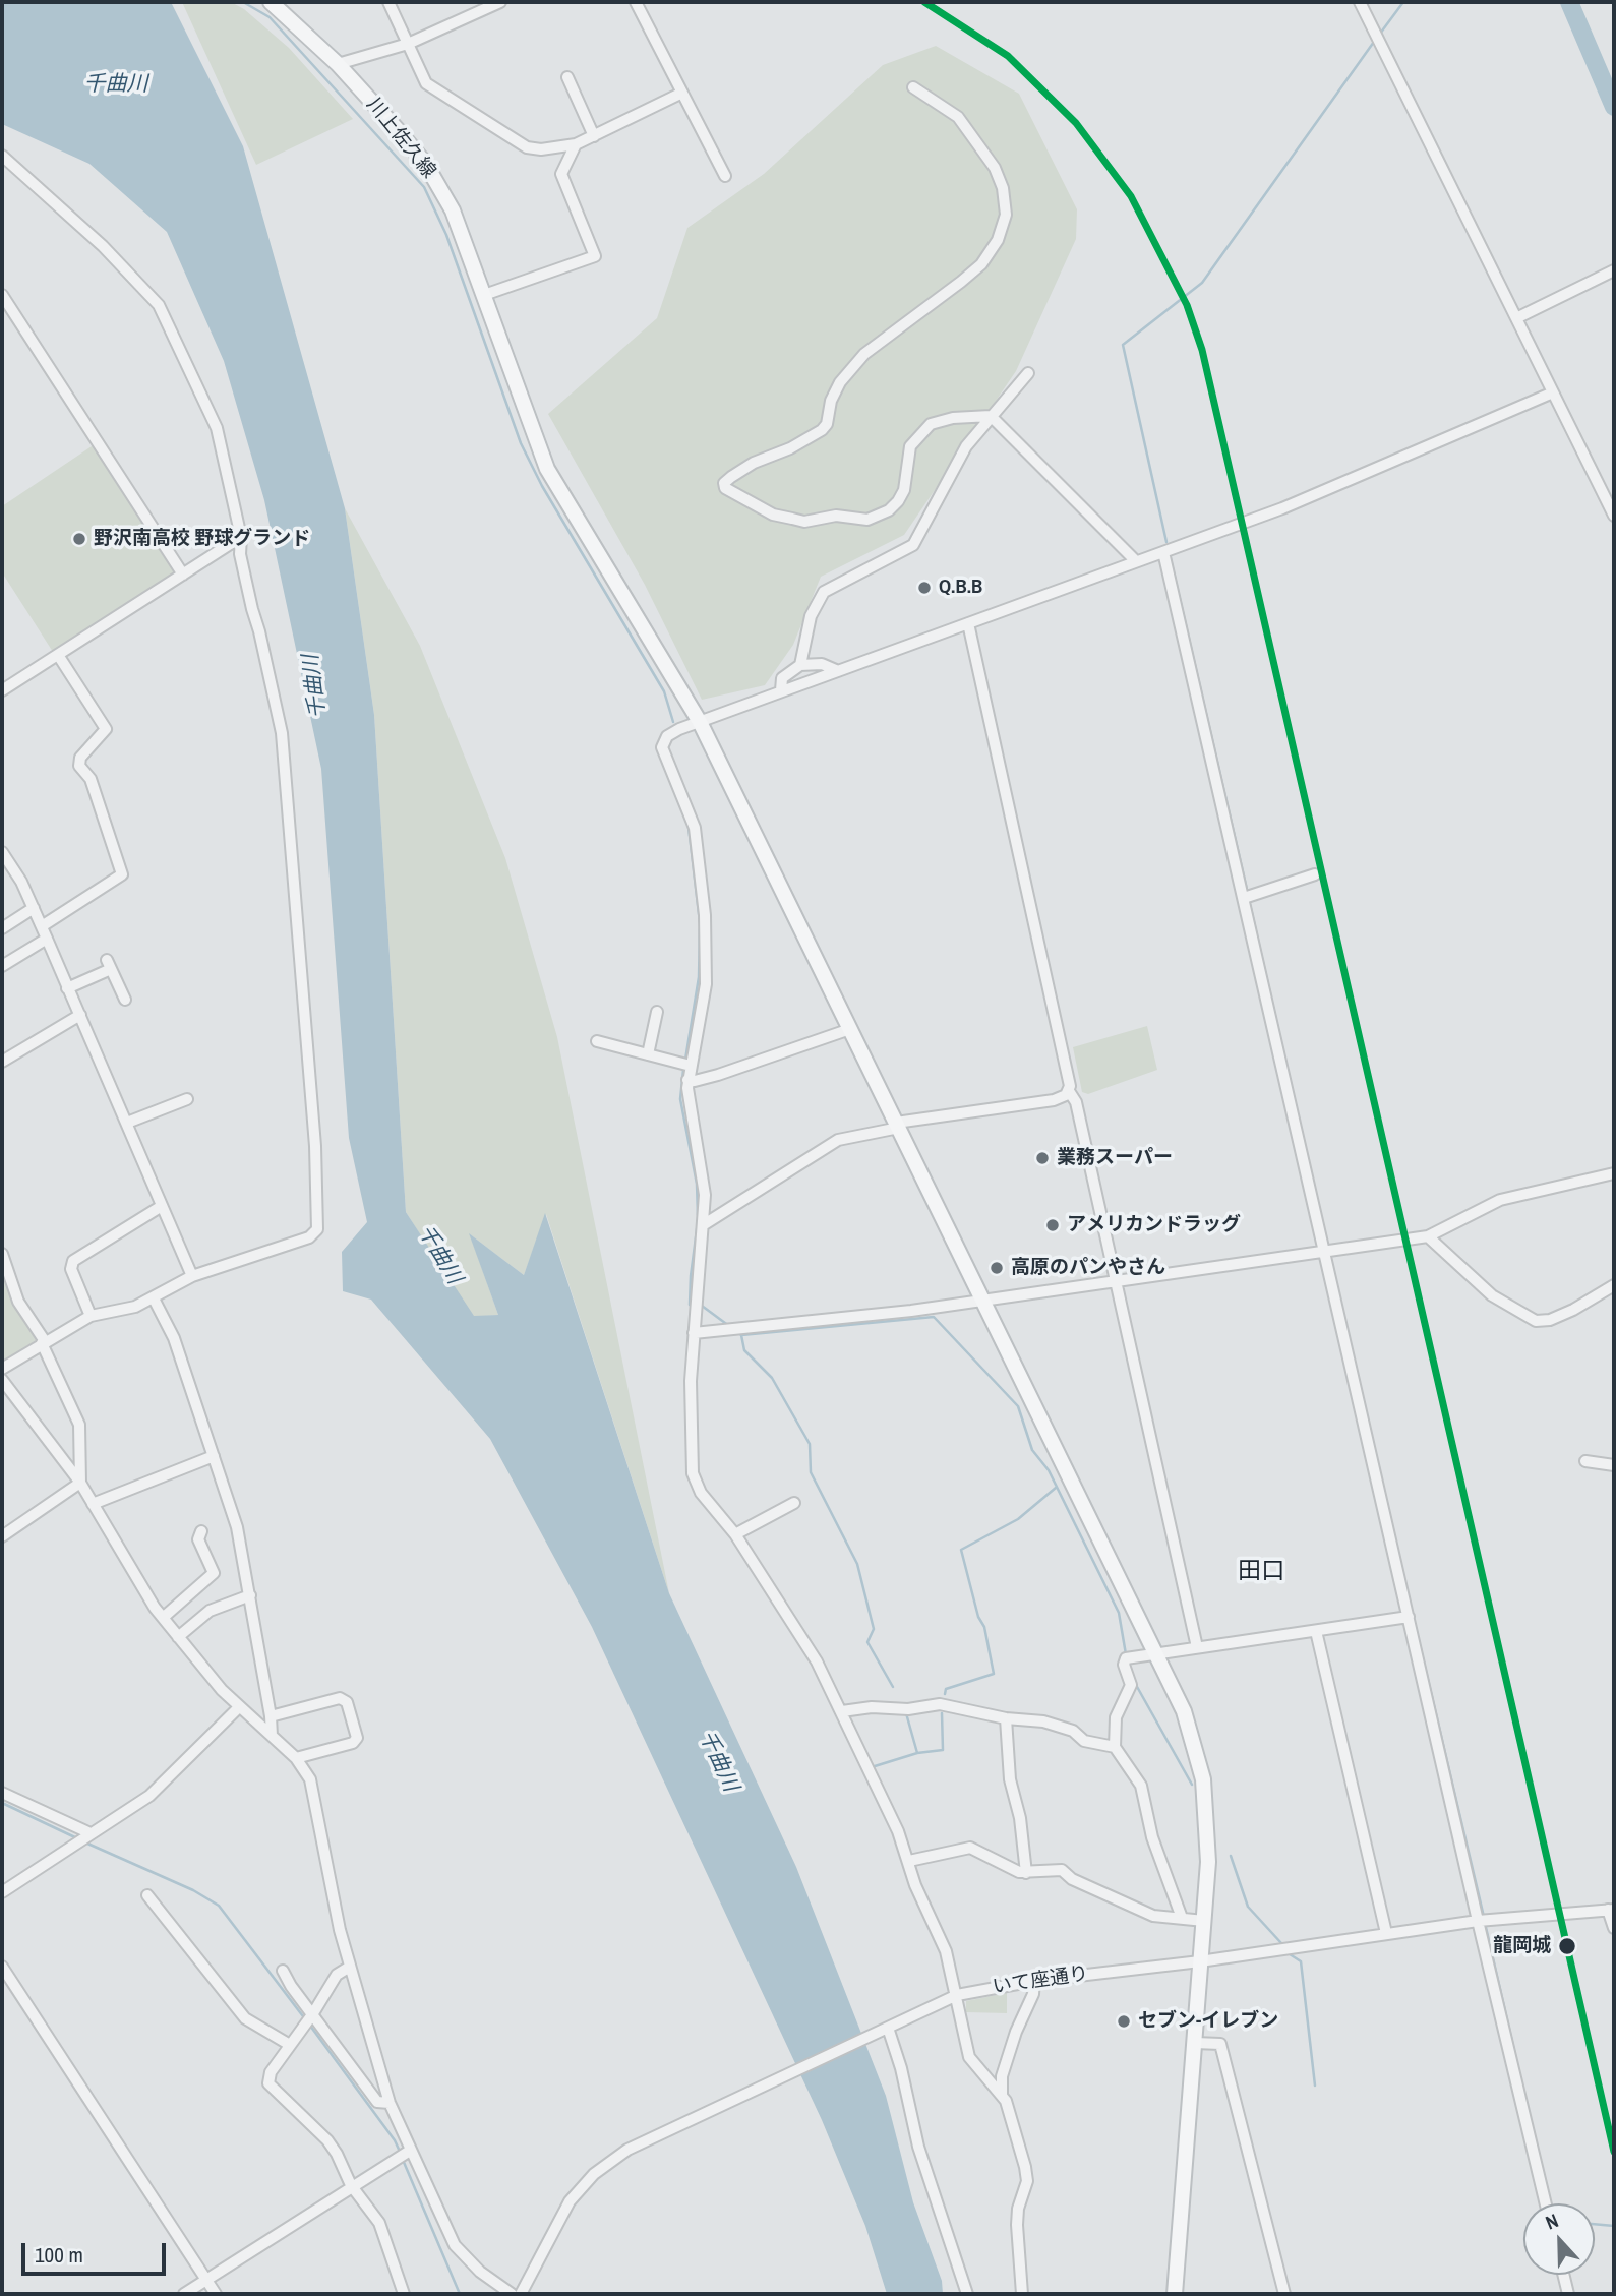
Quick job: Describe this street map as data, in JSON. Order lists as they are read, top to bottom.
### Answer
{
  "streets": {
    "main road": ["川上佐久線"],
    "street": ["いて座通り"]
  },
  "crossings": [
    ["川上佐久線", "いて座通り"]
  ],
  "districts": ["田口"],
  "water": ["千曲川"],
  "places": [
    "野沢南高校 野球グランド",
    "Q.B.B",
    "業務スーパー",
    "アメリカンドラッグ",
    "高原のパンやさん",
    "龍岡城",
    "セブン-イレブン"
  ],
  "scale_bar": "100 m",
  "north": "top"
}
